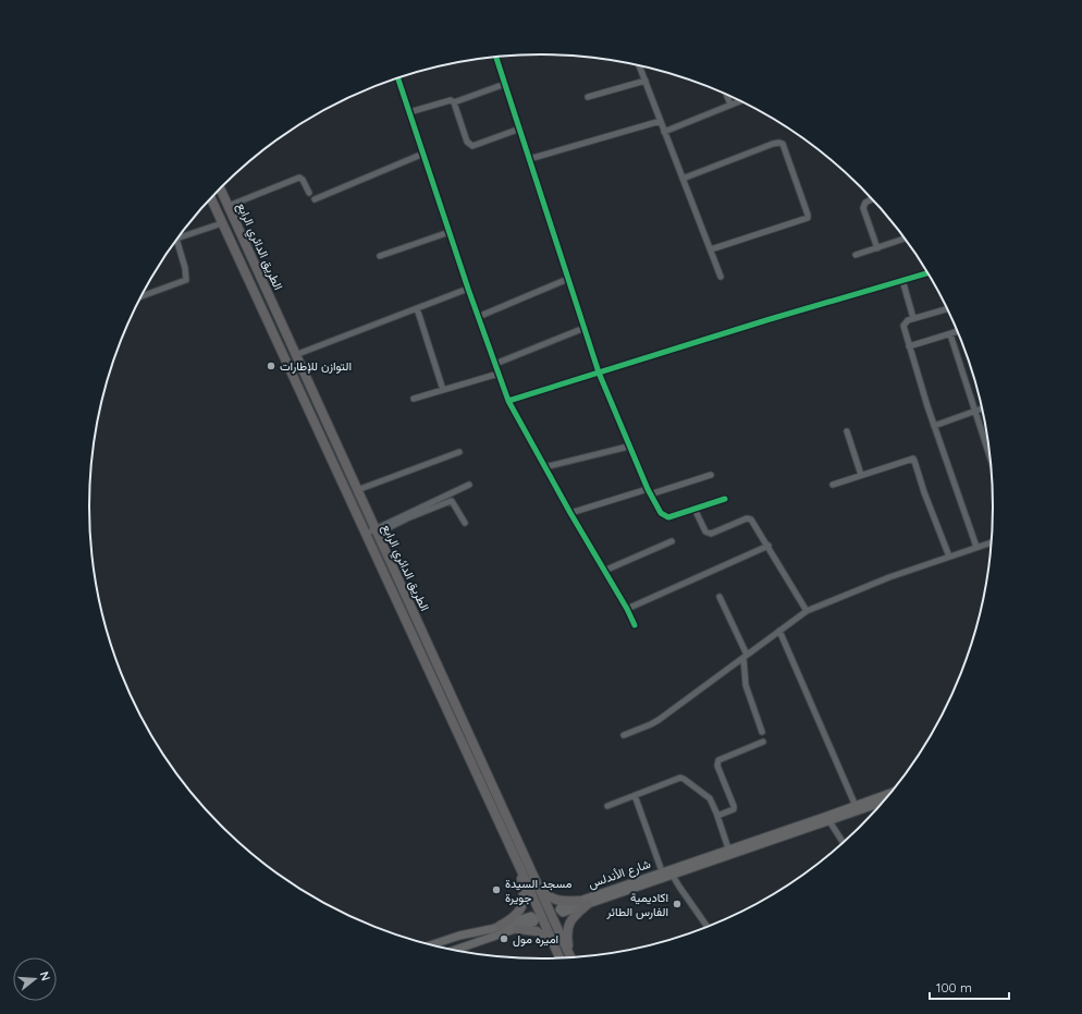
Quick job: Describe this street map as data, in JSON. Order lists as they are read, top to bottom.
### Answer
{
  "streets": {
    "main road": ["الطريق الدائري الرابع", "شارع الأندلس"]
  },
  "places": [
    "التوازن للإطارات",
    "مسجد السيدة جويرة",
    "اكاديمية الفارس الطائر",
    "اميره مول"
  ],
  "scale_bar": "100 m",
  "north": "right"
}
